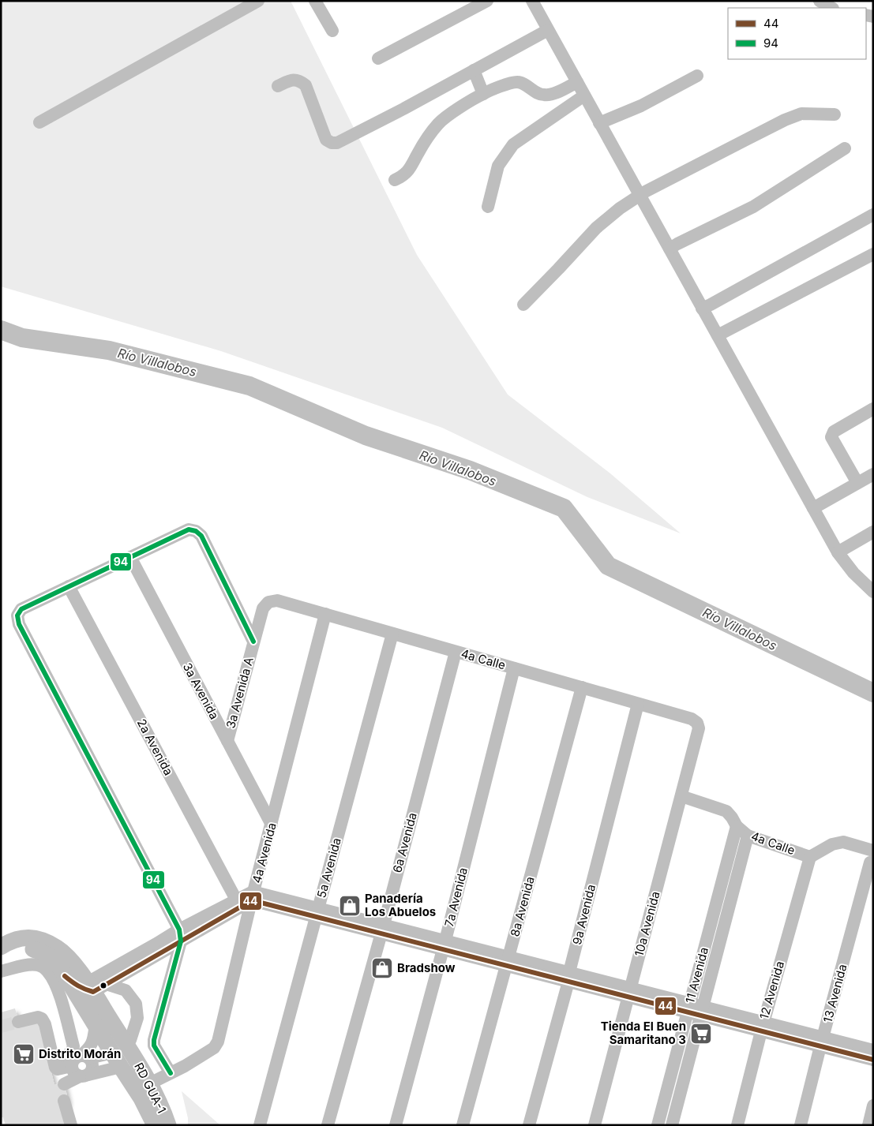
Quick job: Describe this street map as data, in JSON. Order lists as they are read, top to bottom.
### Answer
{
  "streets": {
    "main road": ["RD GUA-1"],
    "street": [
      "4a Calle",
      "3a Avenida",
      "3a Avenida A",
      "2a Avenida",
      "6a Avenida",
      "4a Avenida",
      "5a Avenida",
      "7a Avenida",
      "8a Avenida",
      "9a Avenida",
      "10a Avenida",
      "11 Avenida",
      "12 Avenida",
      "13 Avenida"
    ]
  },
  "crossings": [
    ["4a Calle", "3a Avenida A"],
    ["4a Calle", "6a Avenida"],
    ["4a Calle", "4a Avenida"],
    ["4a Calle", "5a Avenida"],
    ["4a Calle", "7a Avenida"],
    ["4a Calle", "8a Avenida"],
    ["4a Calle", "9a Avenida"],
    ["4a Calle", "10a Avenida"],
    ["4a Calle", "11 Avenida"],
    ["4a Calle", "12 Avenida"],
    ["4a Calle", "13 Avenida"],
    ["3a Avenida", "3a Avenida A"],
    ["3a Avenida", "4a Avenida"],
    ["4a Avenida", "RD GUA-1"]
  ],
  "water": ["Río Villalobos"],
  "places": {
    "shop": ["Panadería Los Abuelos", "Bradshow"],
    "supermarket": ["Tienda El Buen Samaritano 3", "Distrito Morán"]
  },
  "lines": ["transit line 94", "transit line 44"],
  "legend": ["44", "94"]
}
